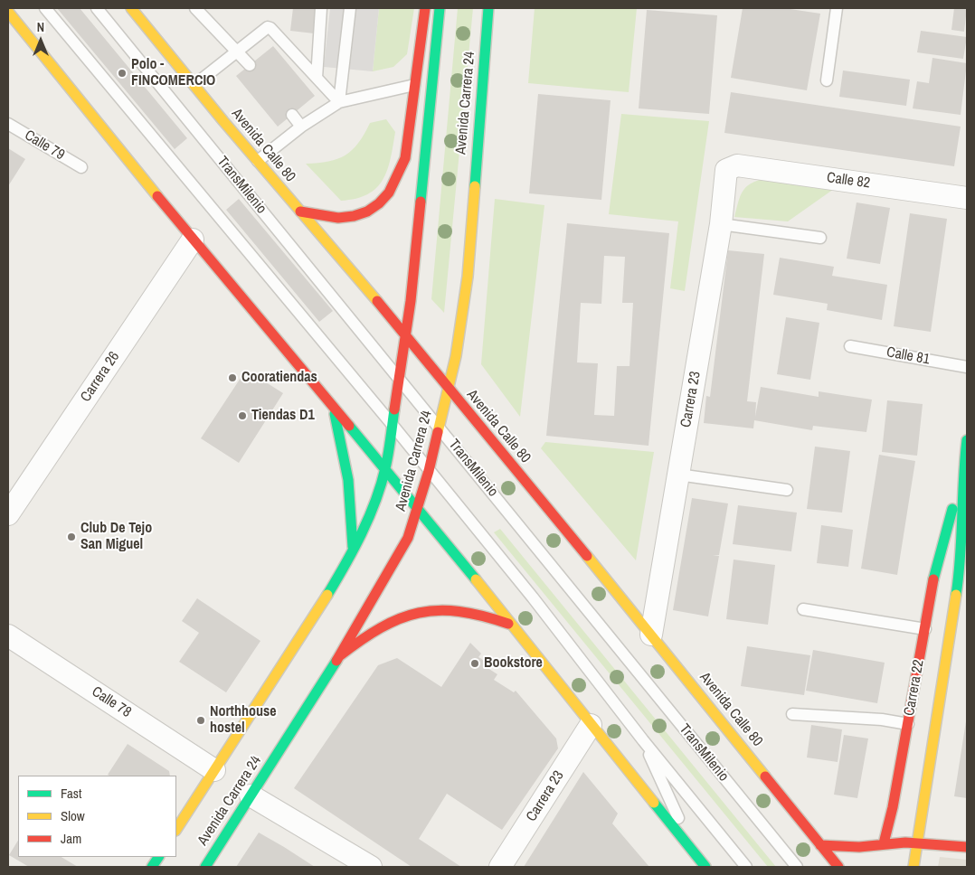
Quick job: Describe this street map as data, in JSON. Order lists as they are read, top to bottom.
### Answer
{
  "streets": {
    "main road": ["Avenida Carrera 24", "Avenida Calle 80", "Carrera 22"],
    "street": [
      "Calle 82",
      "Carrera 26",
      "Carrera 23",
      "Calle 78"
    ],
    "lane": ["Calle 79", "TransMilenio", "Calle 81"]
  },
  "crossings": [
    ["Avenida Carrera 24", "Avenida Calle 80"],
    ["Avenida Carrera 24", "TransMilenio"],
    ["Avenida Carrera 24", "Calle 78"],
    ["Avenida Calle 80", "Carrera 23"],
    ["Calle 82", "Carrera 23"]
  ],
  "places": [
    "Polo - FINCOMERCIO",
    "Cooratiendas",
    "Tiendas D1",
    "Club De Tejo San Miguel",
    "Bookstore",
    "Northhouse hostel"
  ],
  "legend": ["Fast", "Slow", "Jam"],
  "north": "top"
}
